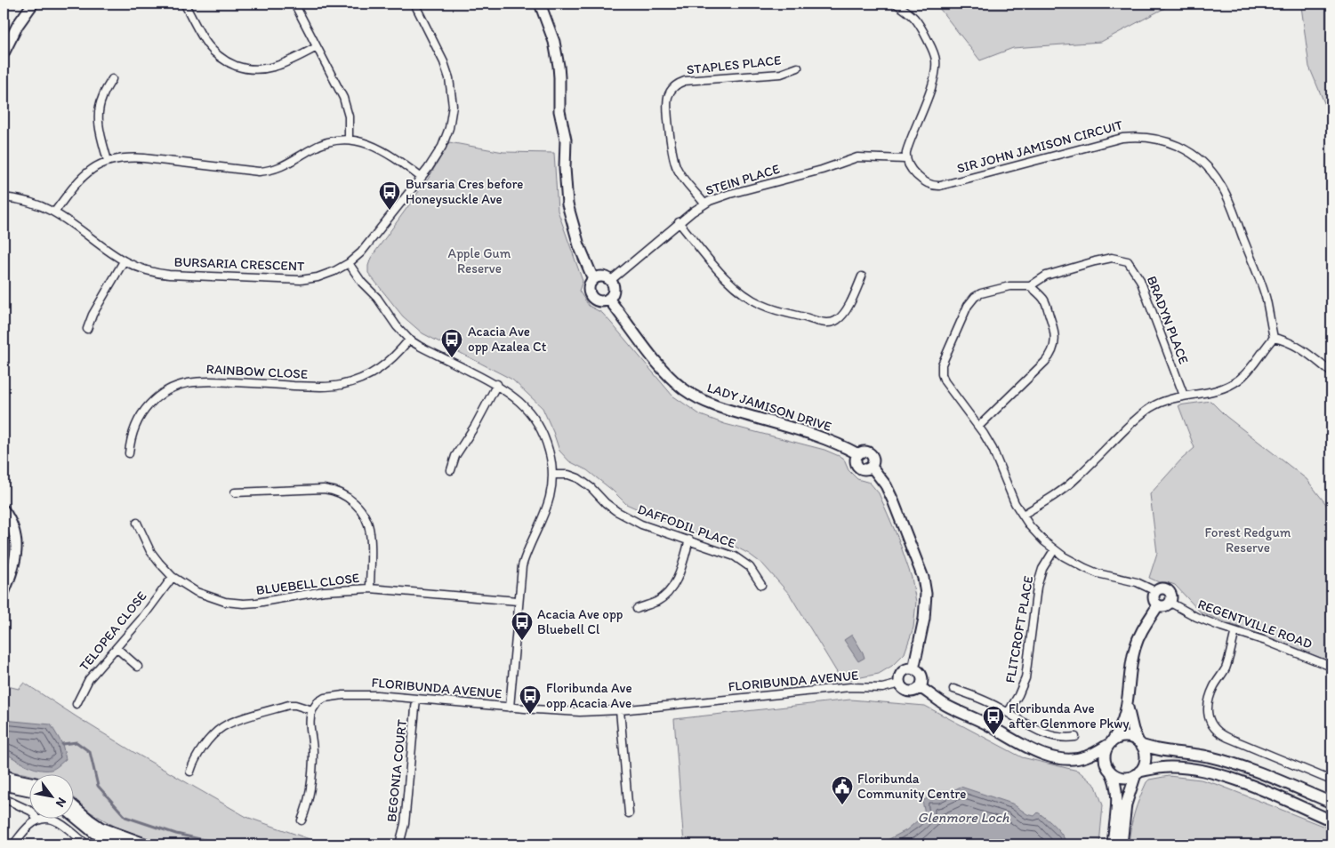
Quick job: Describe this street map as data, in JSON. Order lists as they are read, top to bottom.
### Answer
{
  "streets": {
    "street": [
      "STAPLES PLACE",
      "SIR JOHN JAMISON CIRCUIT",
      "STEIN PLACE",
      "BURSARIA CRESCENT",
      "BRADYN PLACE",
      "RAINBOW CLOSE",
      "LADY JAMISON DRIVE",
      "DAFFODIL PLACE",
      "BLUEBELL CLOSE",
      "REGENTVILLE ROAD",
      "FLITCROFT PLACE",
      "TELOPEA CLOSE",
      "FLORIBUNDA AVENUE",
      "BEGONIA COURT"
    ]
  },
  "crossings": [
    ["STAPLES PLACE", "STEIN PLACE"],
    ["SIR JOHN JAMISON CIRCUIT", "STEIN PLACE"],
    ["STEIN PLACE", "LADY JAMISON DRIVE"],
    ["LADY JAMISON DRIVE", "FLORIBUNDA AVENUE"],
    ["BLUEBELL CLOSE", "TELOPEA CLOSE"],
    ["FLORIBUNDA AVENUE", "BEGONIA COURT"]
  ],
  "water": ["Glenmore Loch"],
  "parks": ["Apple Gum Reserve", "Forest Redgum Reserve"],
  "places": {
    "bus stop": [
      "Bursaria Cres before Honeysuckle Ave",
      "Acacia Ave opp Azalea Ct",
      "Acacia Ave opp Bluebell Cl",
      "Floribunda Ave opp Acacia Ave",
      "Floribunda Ave after Glenmore Pkwy"
    ],
    "public building": ["Floribunda Community Centre"]
  },
  "north": "bottom right"
}
